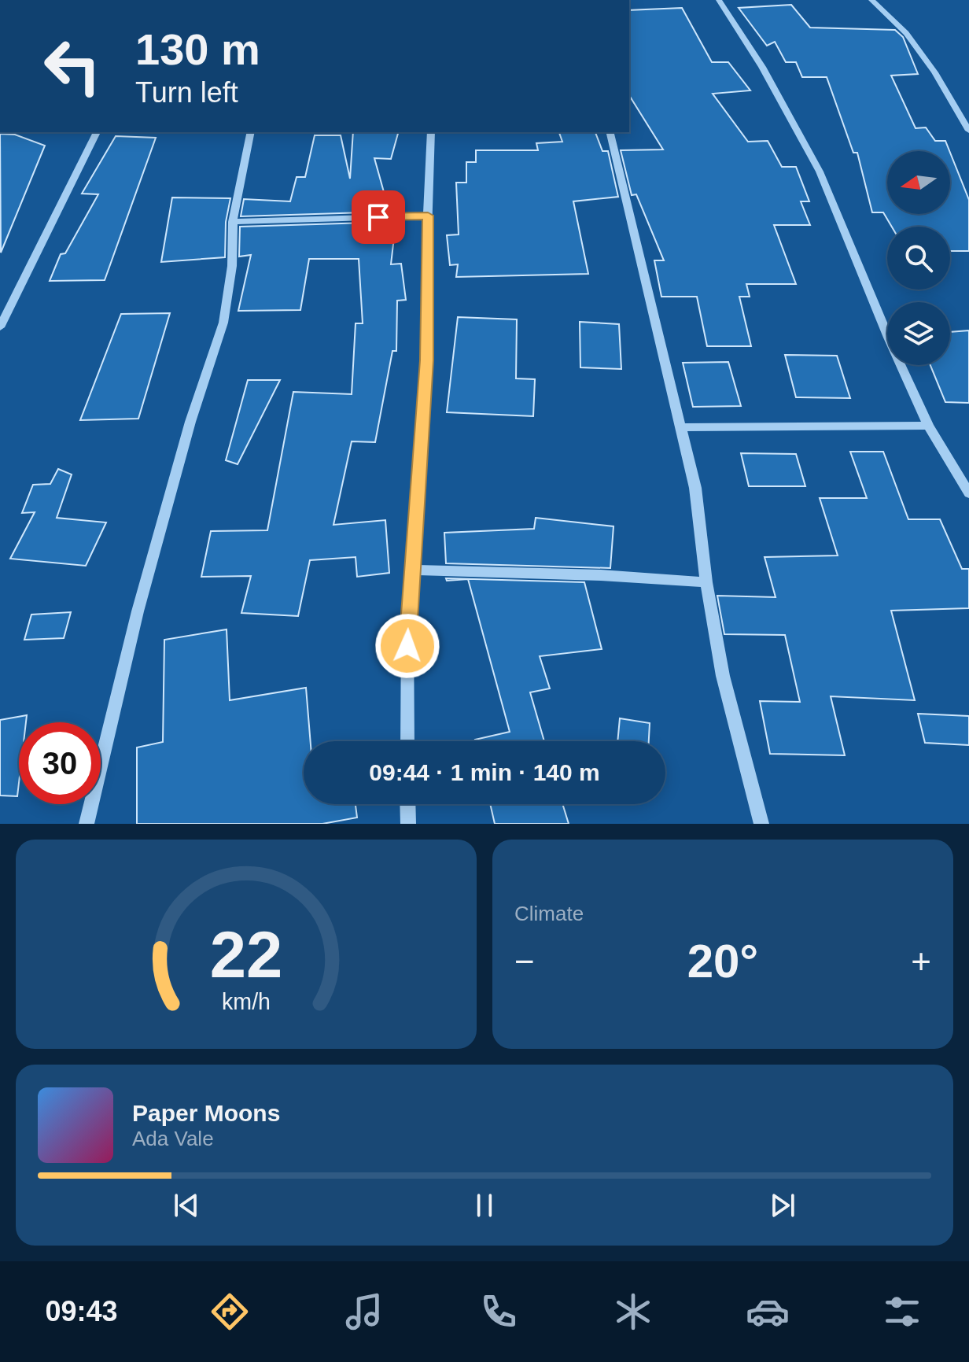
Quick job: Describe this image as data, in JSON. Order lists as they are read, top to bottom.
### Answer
{
  "north": "left",
  "page": {
    "turn": ["130 m", "Turn left"],
    "limit": "30",
    "trip": "09:44 · 1 min · 140 m",
    "tile": "Climate",
    "heat": ["−", "20°", "+"],
    "song": ["Paper Moons", "Ada Vale"],
    "tabs": "09:43",
    "gauge": ["22", "km/h"]
  }
}
